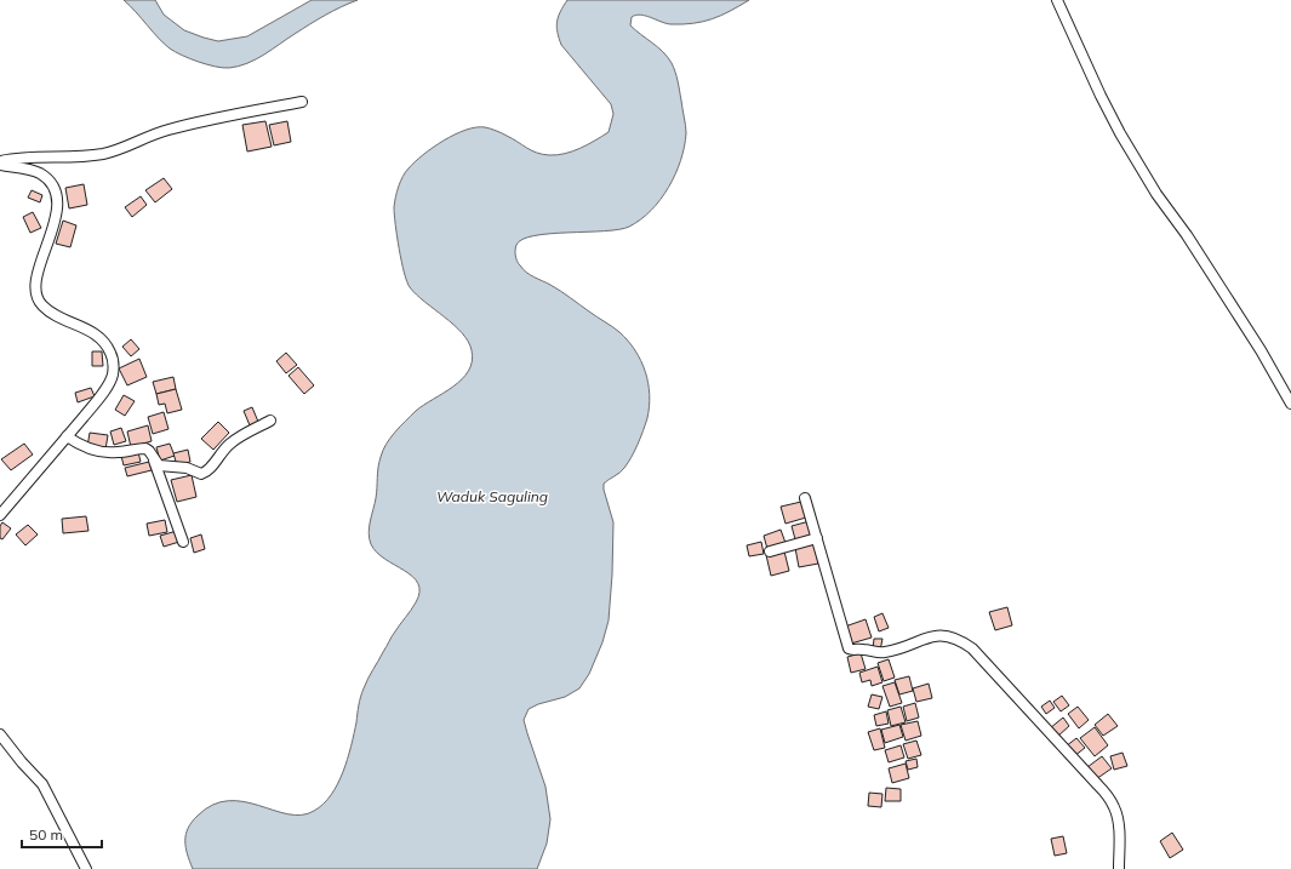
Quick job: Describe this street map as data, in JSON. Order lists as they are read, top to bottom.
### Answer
{
  "water": ["Waduk Saguling"],
  "scale_bar": "50 m"
}
